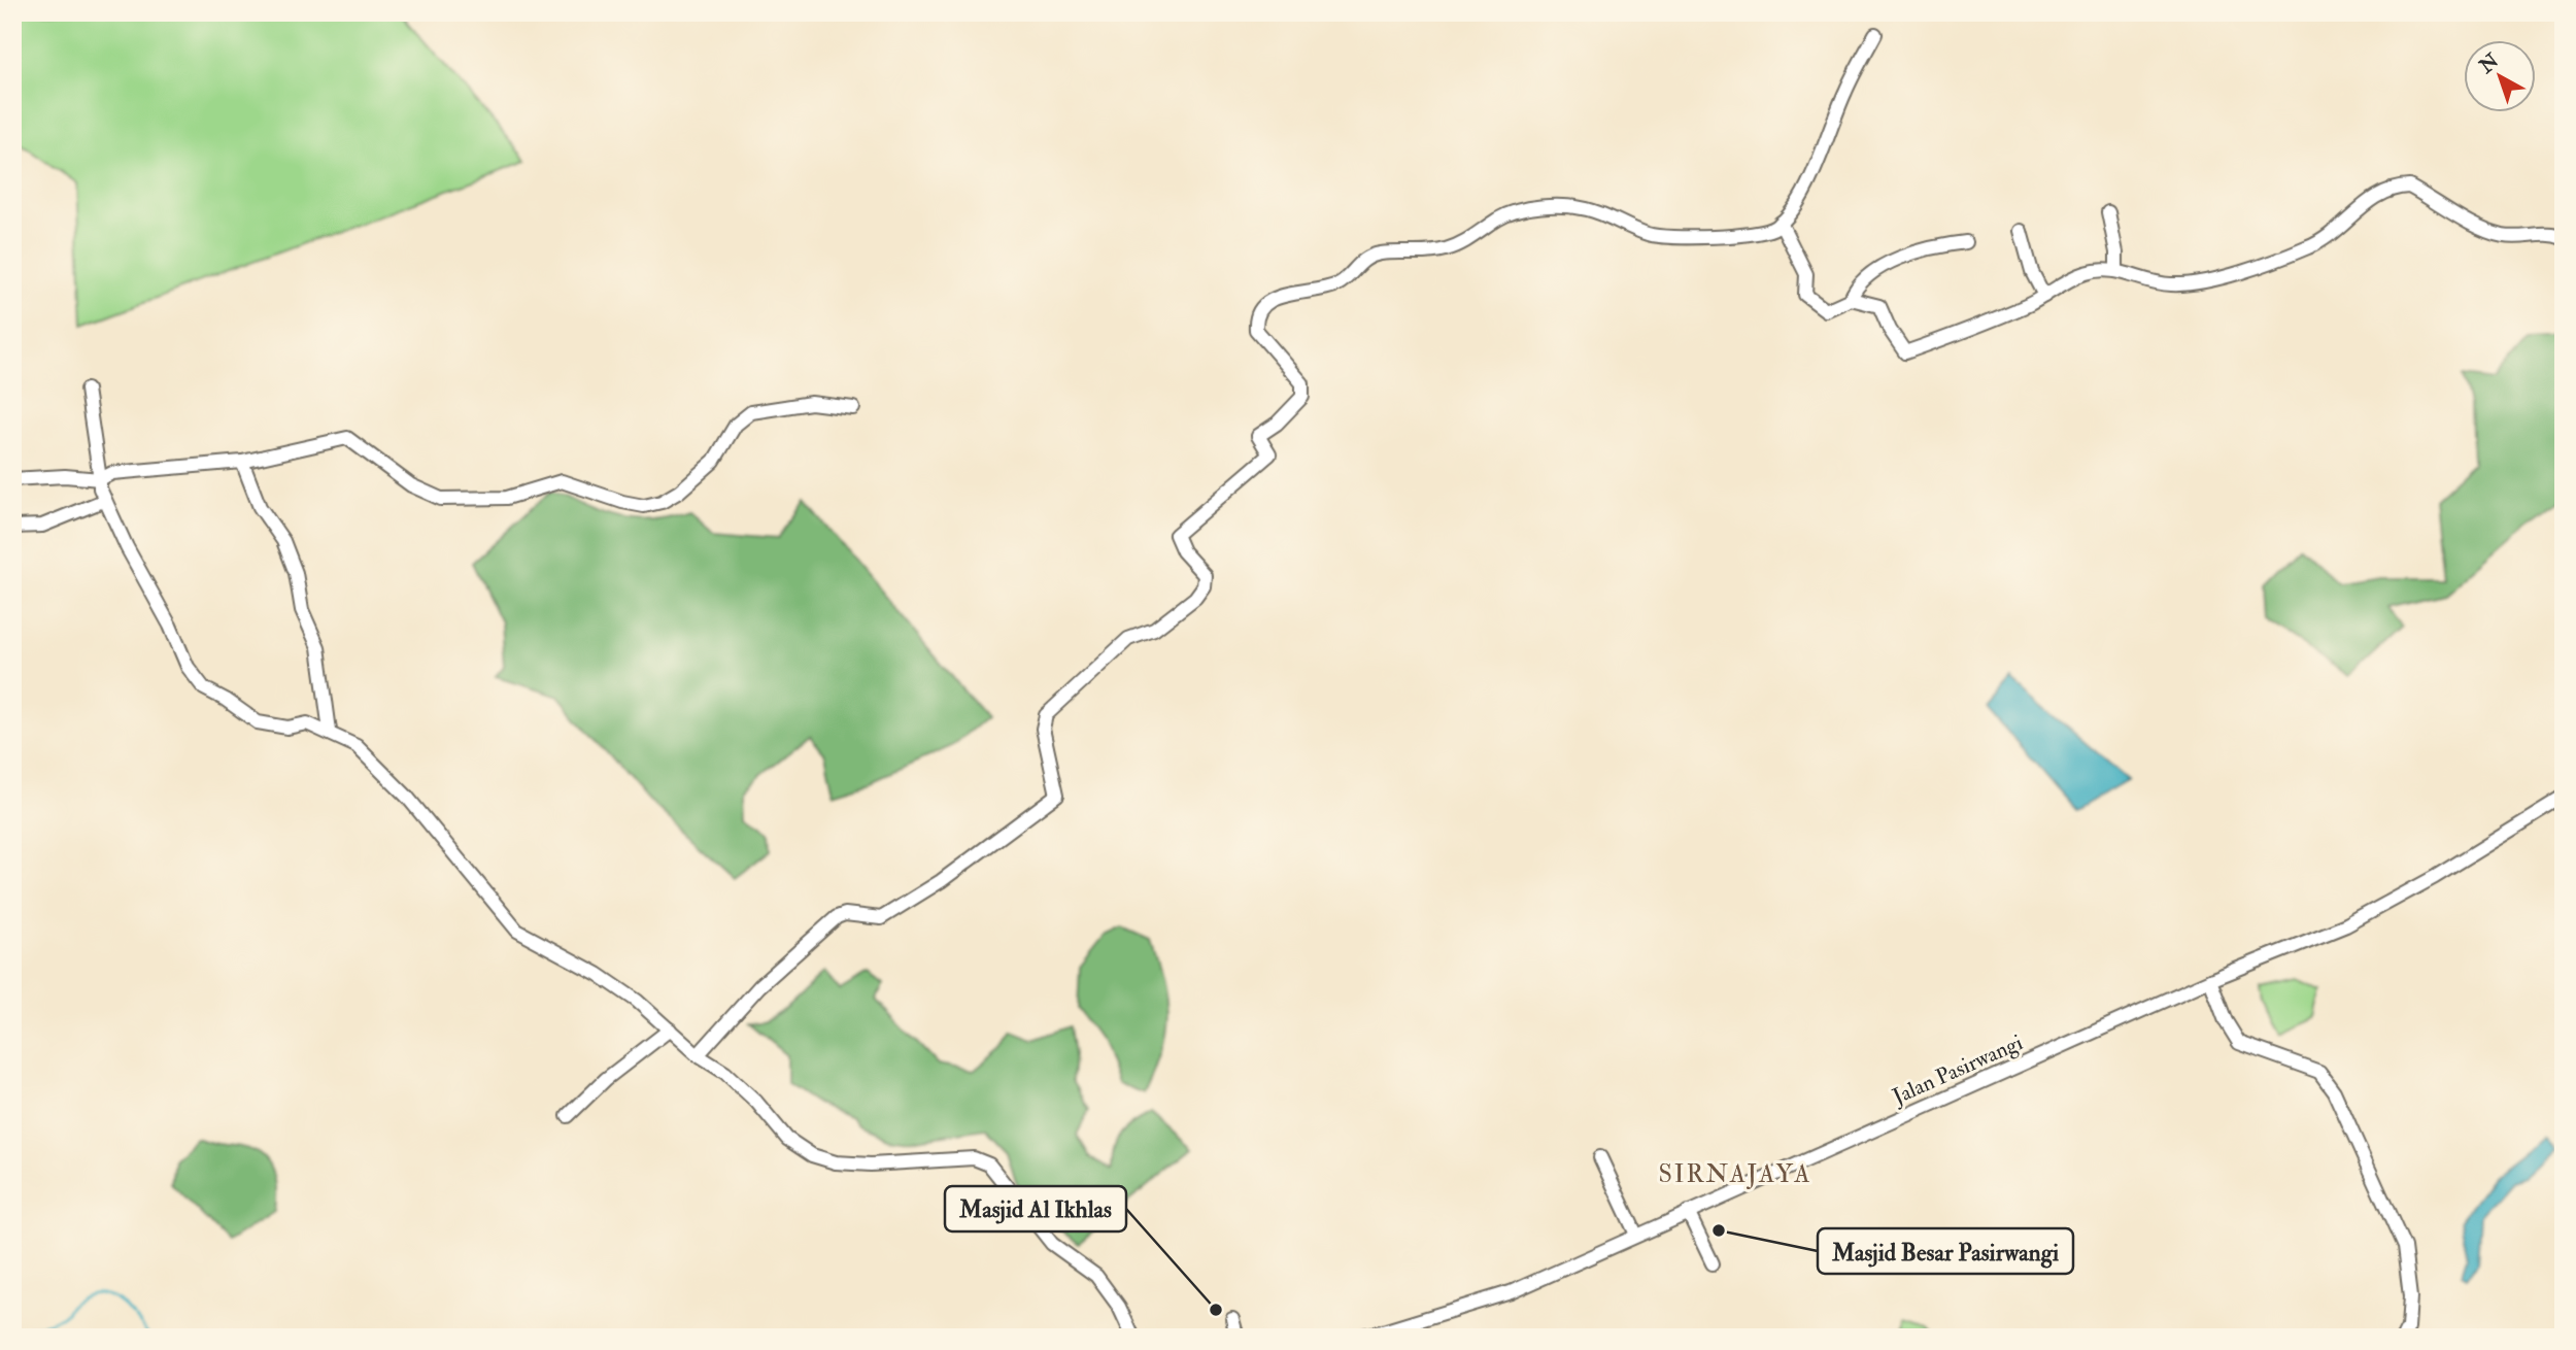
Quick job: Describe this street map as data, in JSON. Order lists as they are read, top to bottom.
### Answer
{
  "streets": {
    "street": ["Jalan Pasirwangi"]
  },
  "districts": ["SIRNAJAYA"],
  "places": ["Masjid Besar Pasirwangi", "Masjid Al Ikhlas"],
  "north": "top left"
}
